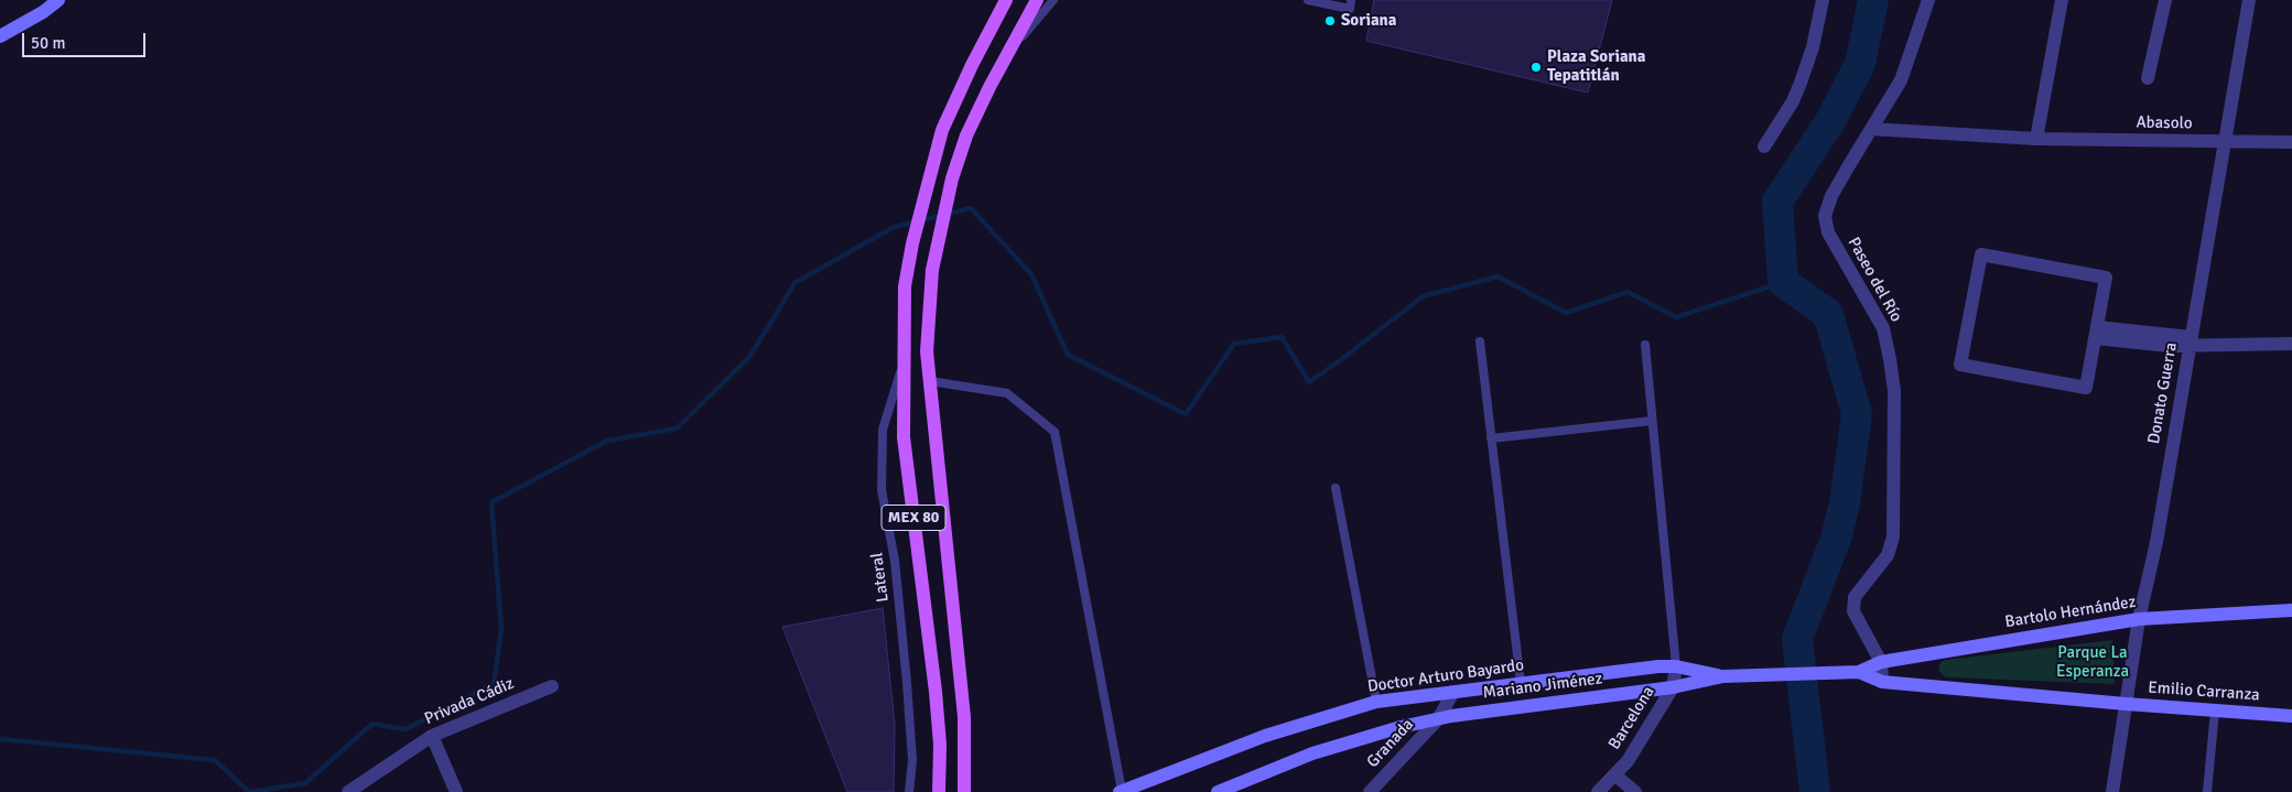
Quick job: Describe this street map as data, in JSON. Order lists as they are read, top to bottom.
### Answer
{
  "streets": {
    "main road": ["MEX 80"],
    "street": [
      "Abasolo",
      "Paseo del Río",
      "Donato Guerra",
      "Bartolo Hernández",
      "Doctor Arturo Bayardo",
      "Mariano Jiménez",
      "Emilio Carranza",
      "Privada Cádiz",
      "Barcelona",
      "Granada"
    ],
    "lane": ["Lateral"]
  },
  "crossings": [
    ["Abasolo", "Paseo del Río"],
    ["Abasolo", "Donato Guerra"],
    ["Paseo del Río", "Bartolo Hernández"],
    ["Paseo del Río", "Mariano Jiménez"],
    ["Paseo del Río", "Emilio Carranza"],
    ["Donato Guerra", "Bartolo Hernández"],
    ["Donato Guerra", "Emilio Carranza"],
    ["MEX 80", "Lateral"],
    ["Bartolo Hernández", "Mariano Jiménez"],
    ["Doctor Arturo Bayardo", "Mariano Jiménez"],
    ["Doctor Arturo Bayardo", "Granada"],
    ["Mariano Jiménez", "Emilio Carranza"],
    ["Mariano Jiménez", "Barcelona"],
    ["Mariano Jiménez", "Granada"]
  ],
  "parks": ["Parque La Esperanza"],
  "places": ["Soriana", "Plaza Soriana Tepatitlán"],
  "scale_bar": "50 m"
}
